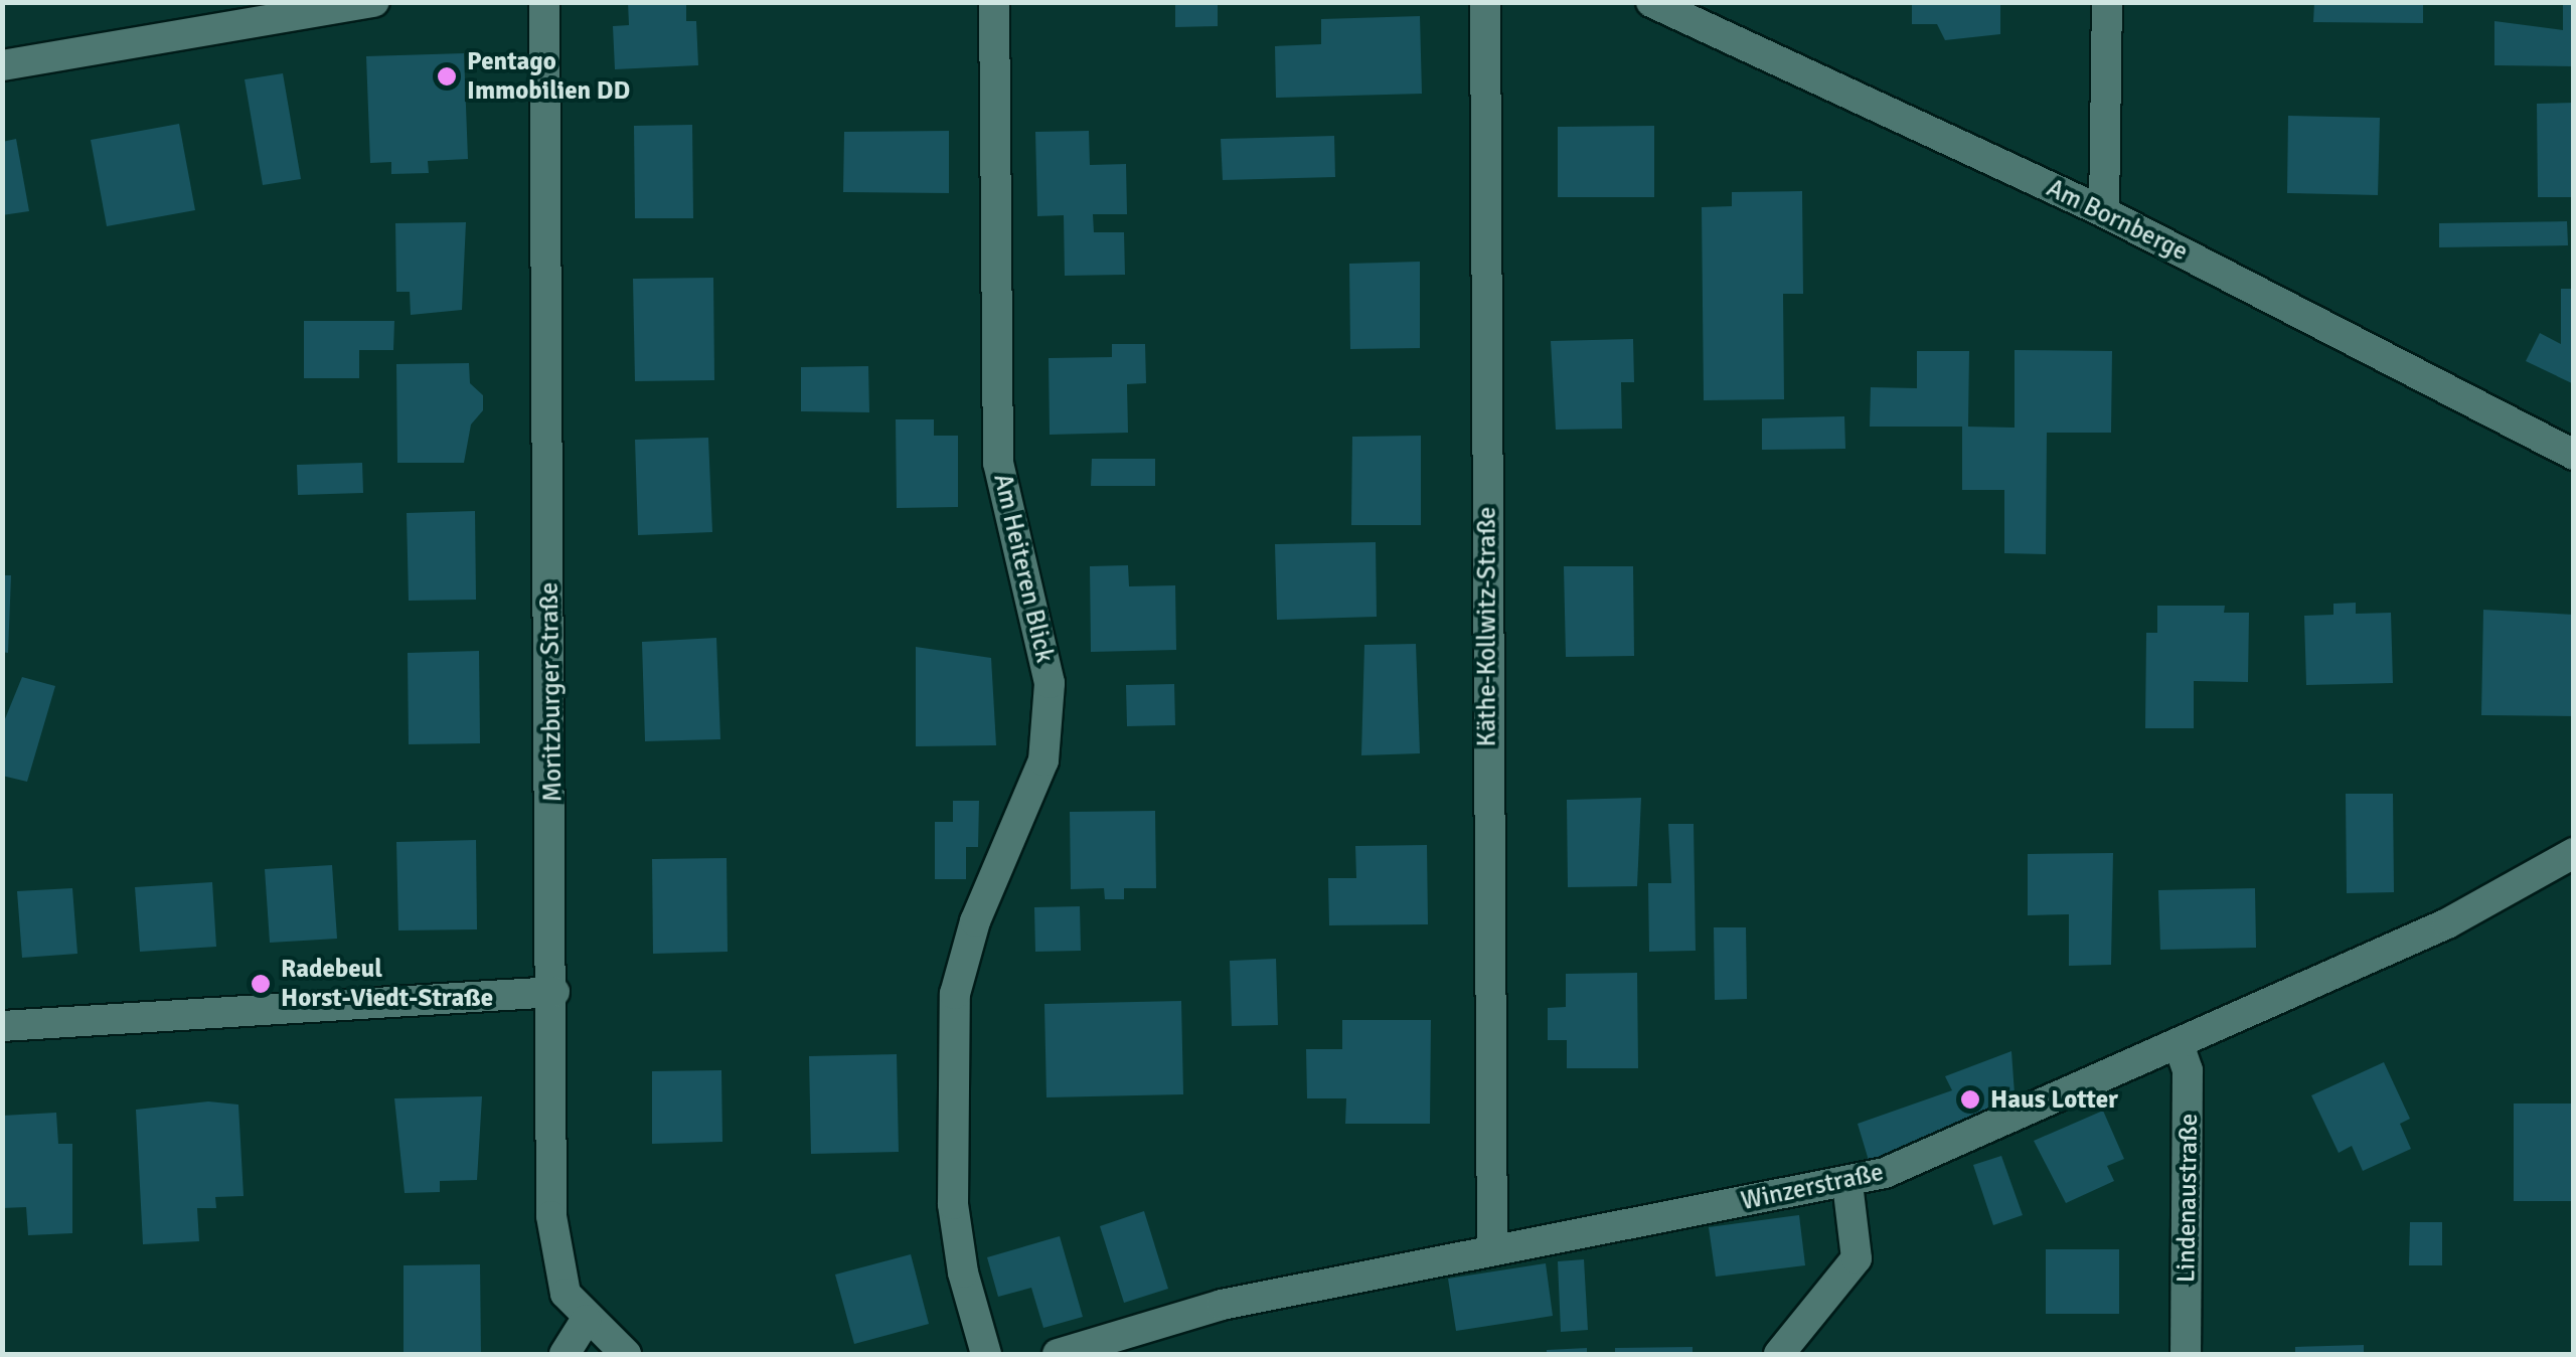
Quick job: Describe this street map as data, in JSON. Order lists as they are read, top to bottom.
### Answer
{
  "streets": {
    "street": [
      "Am Bornberge",
      "Am Heiteren Blick",
      "Käthe-Kollwitz-Straße",
      "Moritzburger Straße",
      "Winzerstraße",
      "Lindenaustraße"
    ]
  },
  "crossings": [
    ["Käthe-Kollwitz-Straße", "Winzerstraße"],
    ["Winzerstraße", "Lindenaustraße"]
  ],
  "places": ["Pentago Immobilien DD", "Radebeul Horst-Viedt-Straße", "Haus Lotter"]
}
